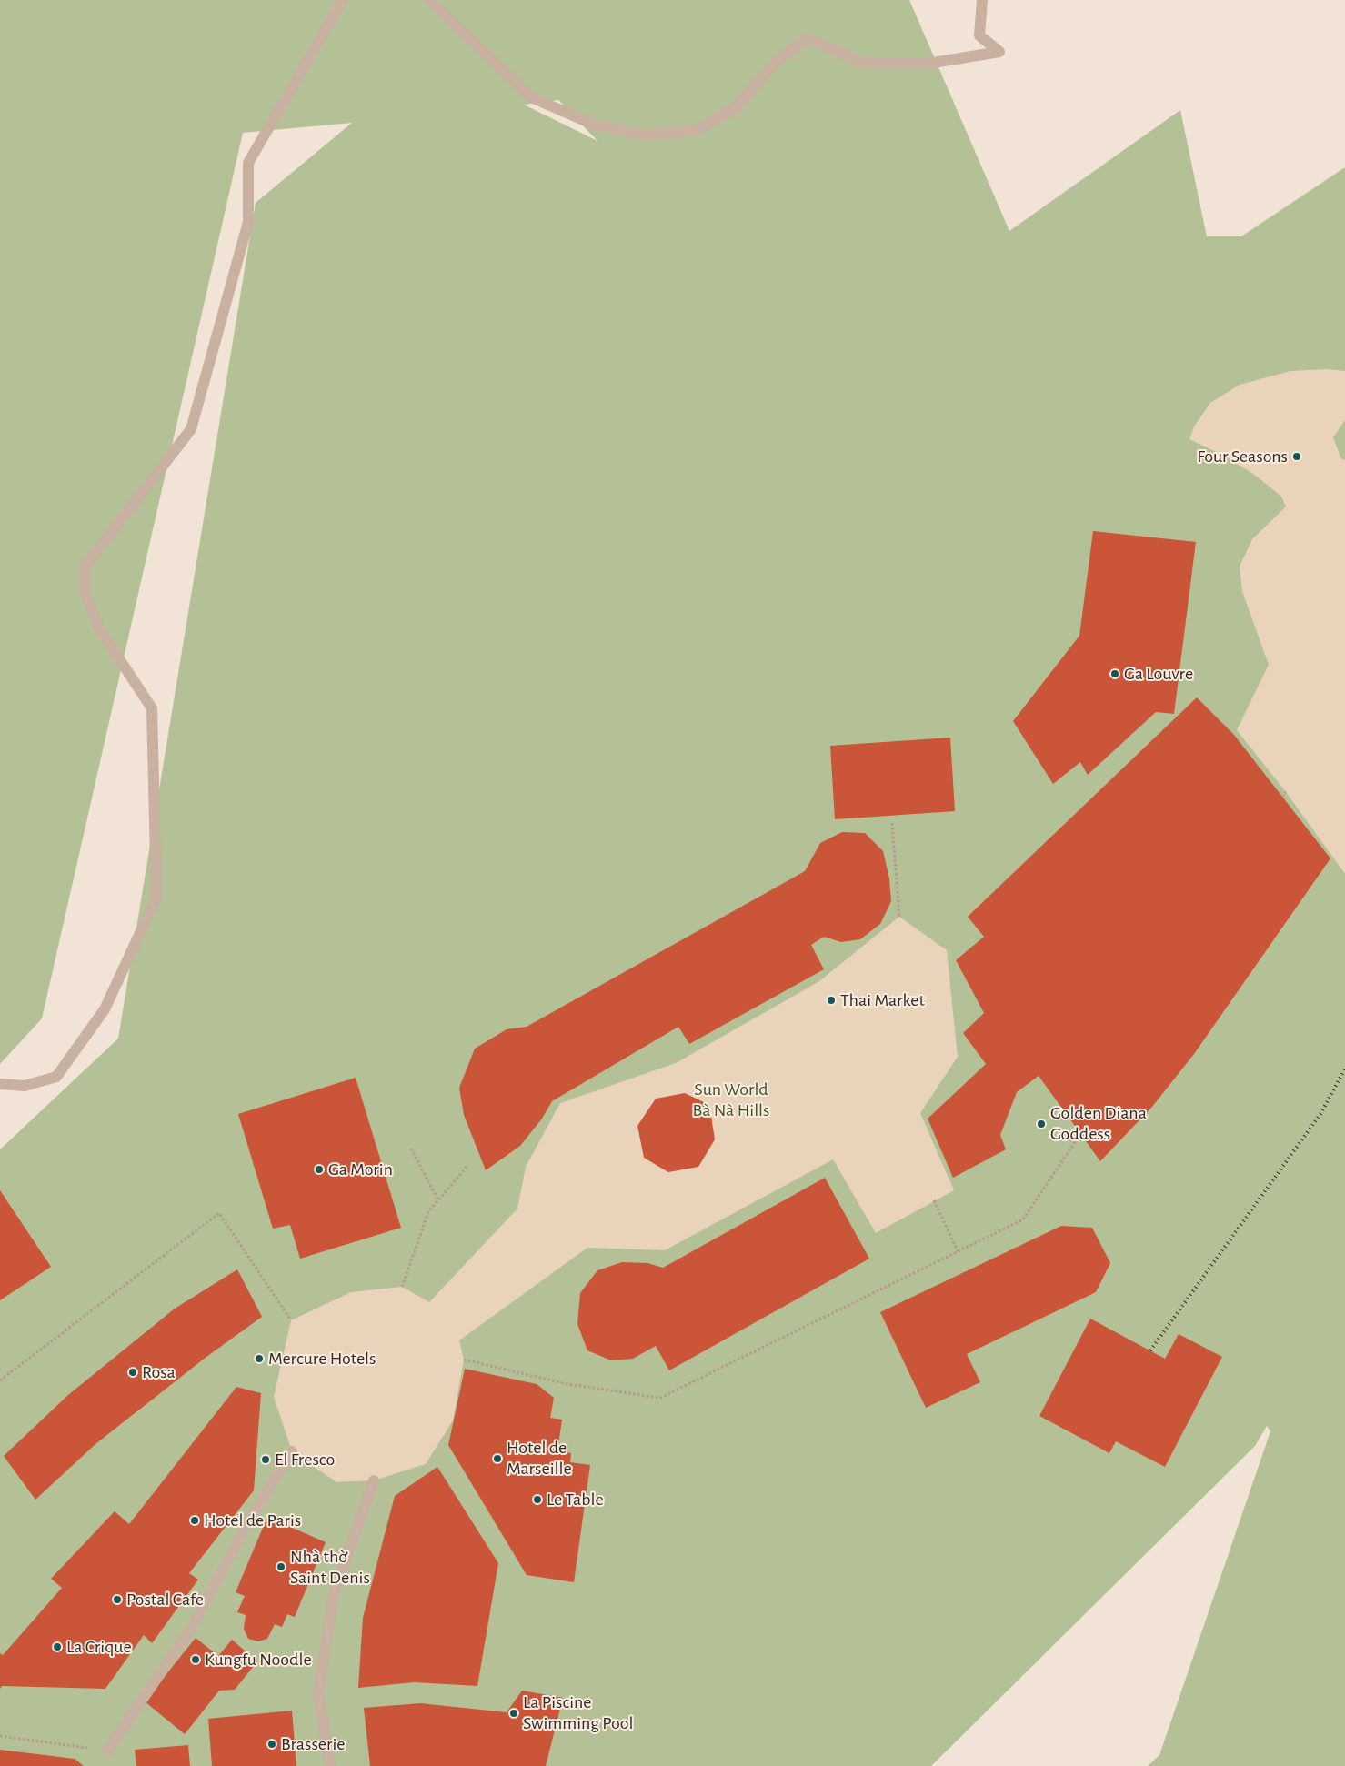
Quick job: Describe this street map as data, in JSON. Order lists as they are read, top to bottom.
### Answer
{
  "parks": ["Sun World Bà Nà Hills"],
  "places": [
    "Four Seasons",
    "Ga Louvre",
    "Thai Market",
    "Golden Diana Goddess",
    "Ga Morin",
    "Mercure Hotels",
    "Rosa",
    "Hotel de Marseille",
    "El Fresco",
    "Le Table",
    "Hotel de Paris",
    "Nhà thờ Saint Denis",
    "Postal Cafe",
    "La Crique",
    "Kungfu Noodle",
    "La Piscine Swimming Pool",
    "Brasserie"
  ]
}
